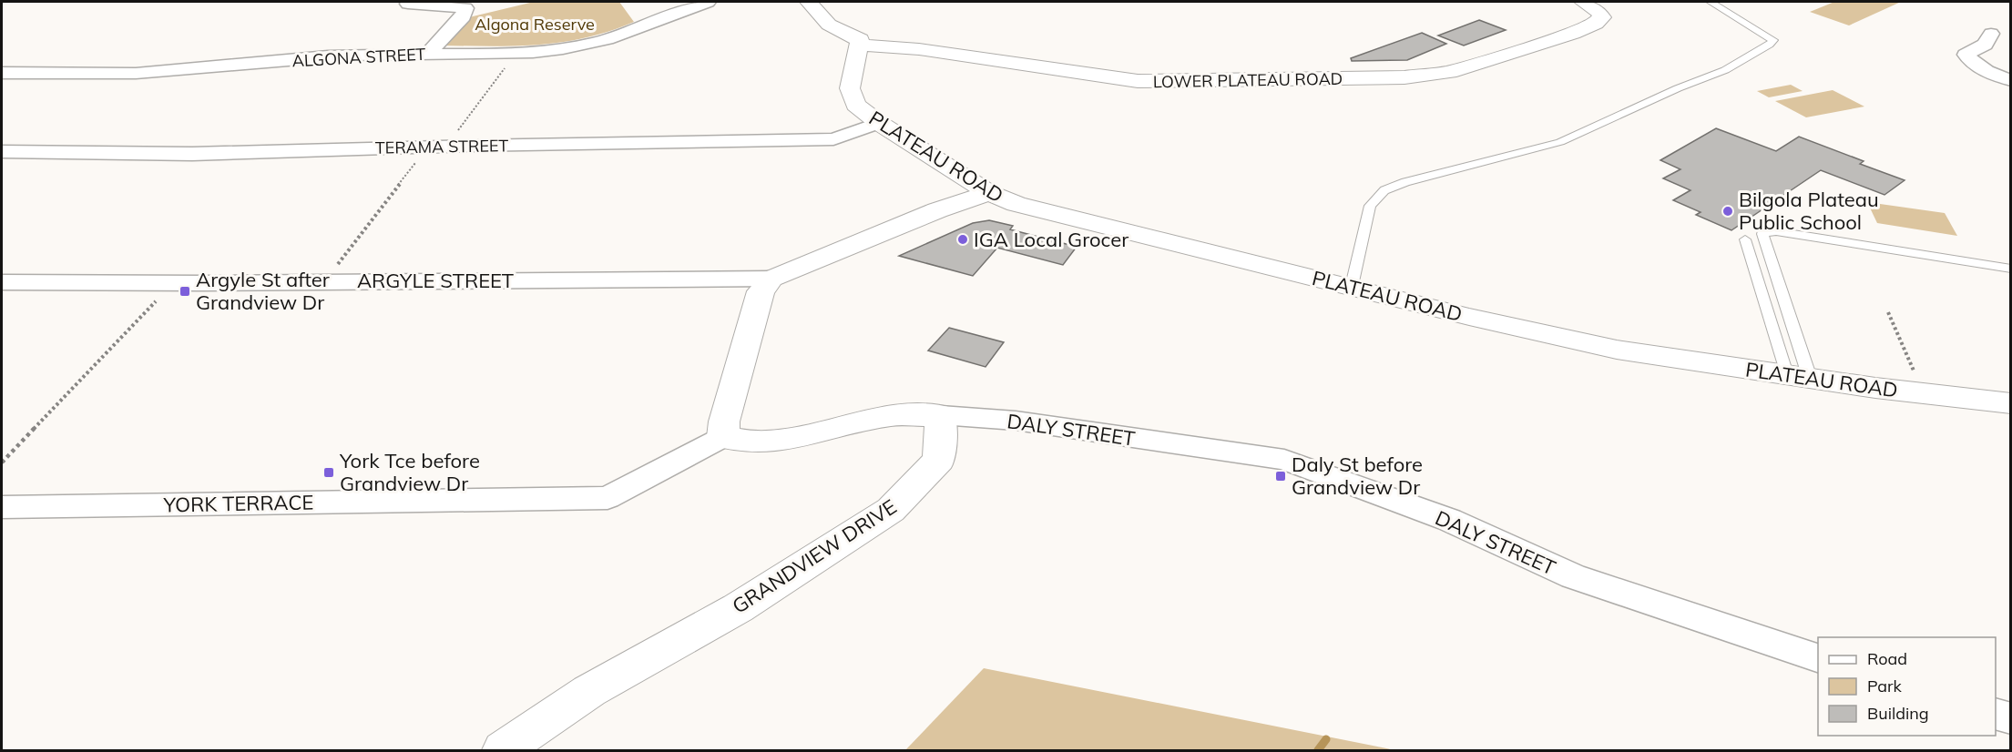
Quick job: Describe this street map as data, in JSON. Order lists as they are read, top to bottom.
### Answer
{
  "streets": {
    "street": [
      "ALGONA STREET",
      "LOWER PLATEAU ROAD",
      "TERAMA STREET",
      "PLATEAU ROAD",
      "ARGYLE STREET",
      "DALY STREET",
      "YORK TERRACE",
      "GRANDVIEW DRIVE"
    ]
  },
  "crossings": [
    ["LOWER PLATEAU ROAD", "PLATEAU ROAD"],
    ["TERAMA STREET", "PLATEAU ROAD"],
    ["DALY STREET", "GRANDVIEW DRIVE"]
  ],
  "parks": ["Algona Reserve"],
  "places": {
    "other": ["Bilgola Plateau Public School", "IGA Local Grocer"],
    "transit": ["Argyle St after Grandview Dr", "York Tce before Grandview Dr", "Daly St before Grandview Dr"]
  },
  "legend": ["Road", "Park", "Building"]
}
